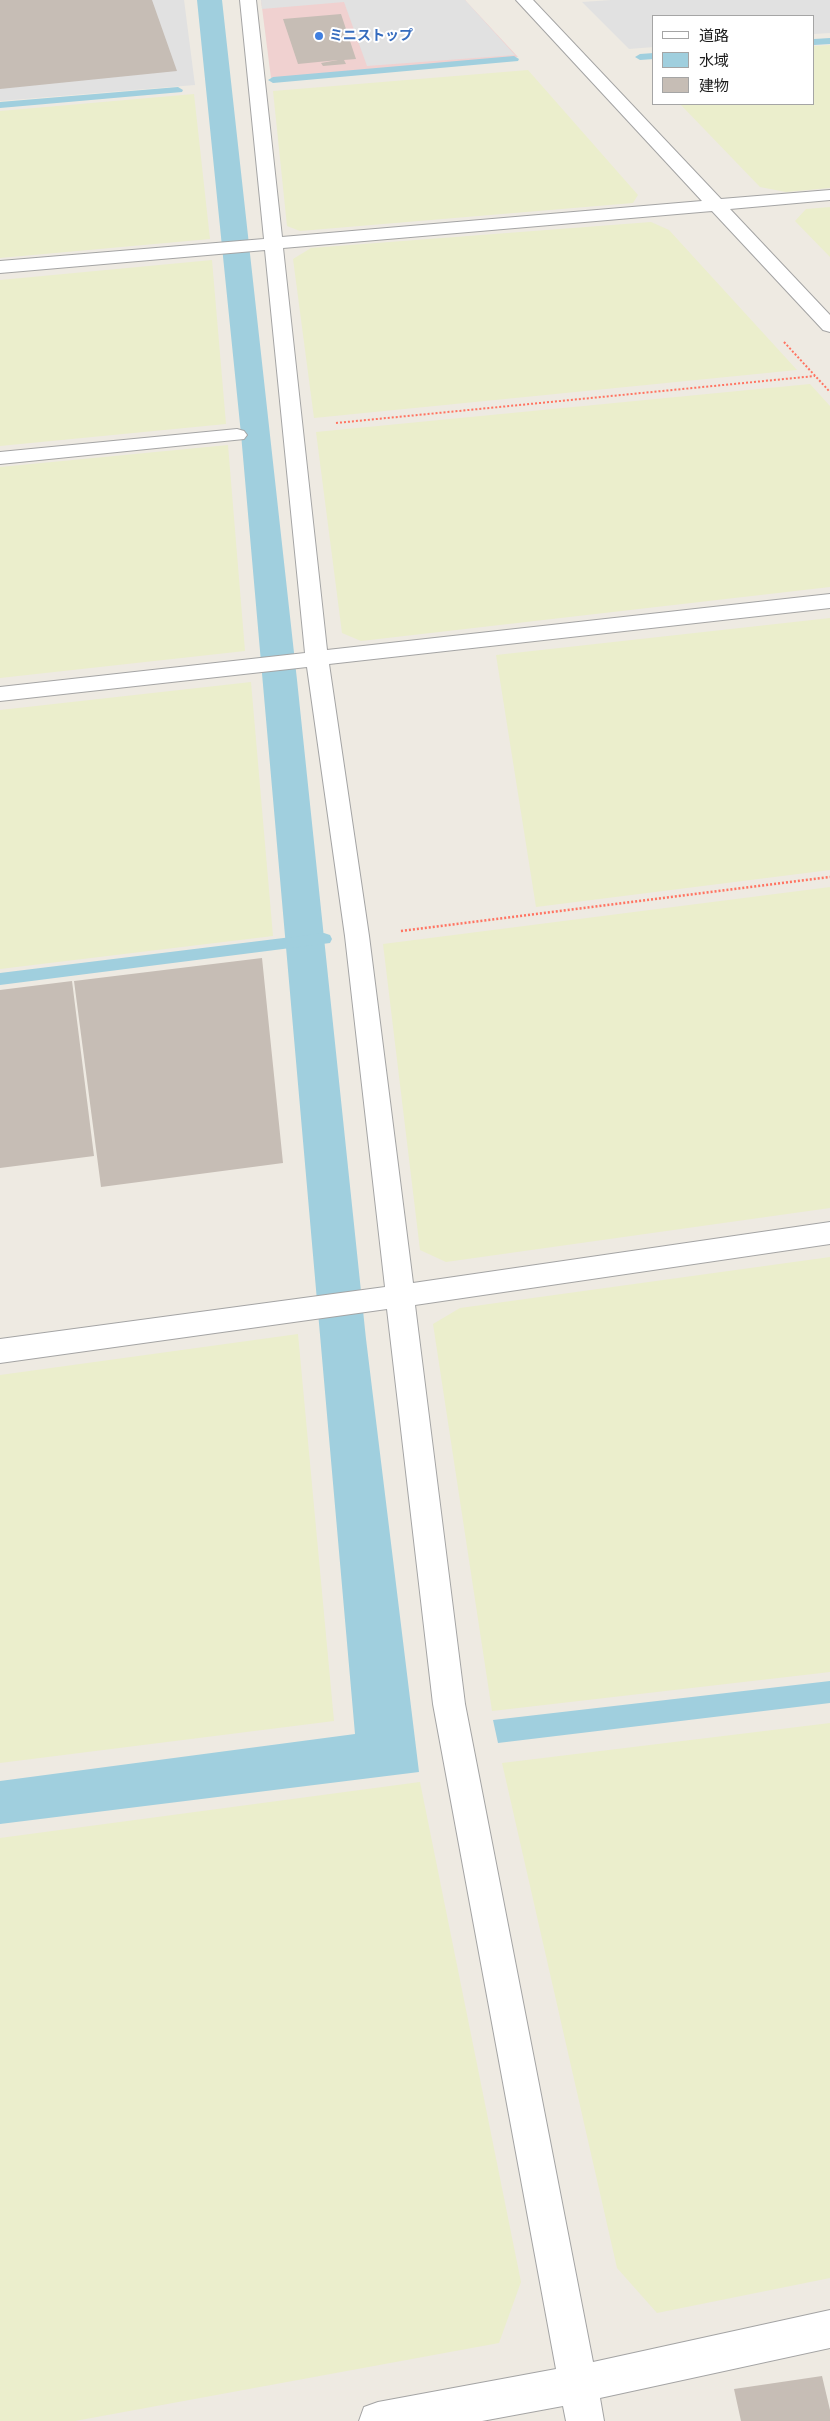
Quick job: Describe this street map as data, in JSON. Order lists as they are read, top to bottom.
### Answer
{
  "places": ["ミニストップ"],
  "legend": ["道路", "水域", "建物"]
}
